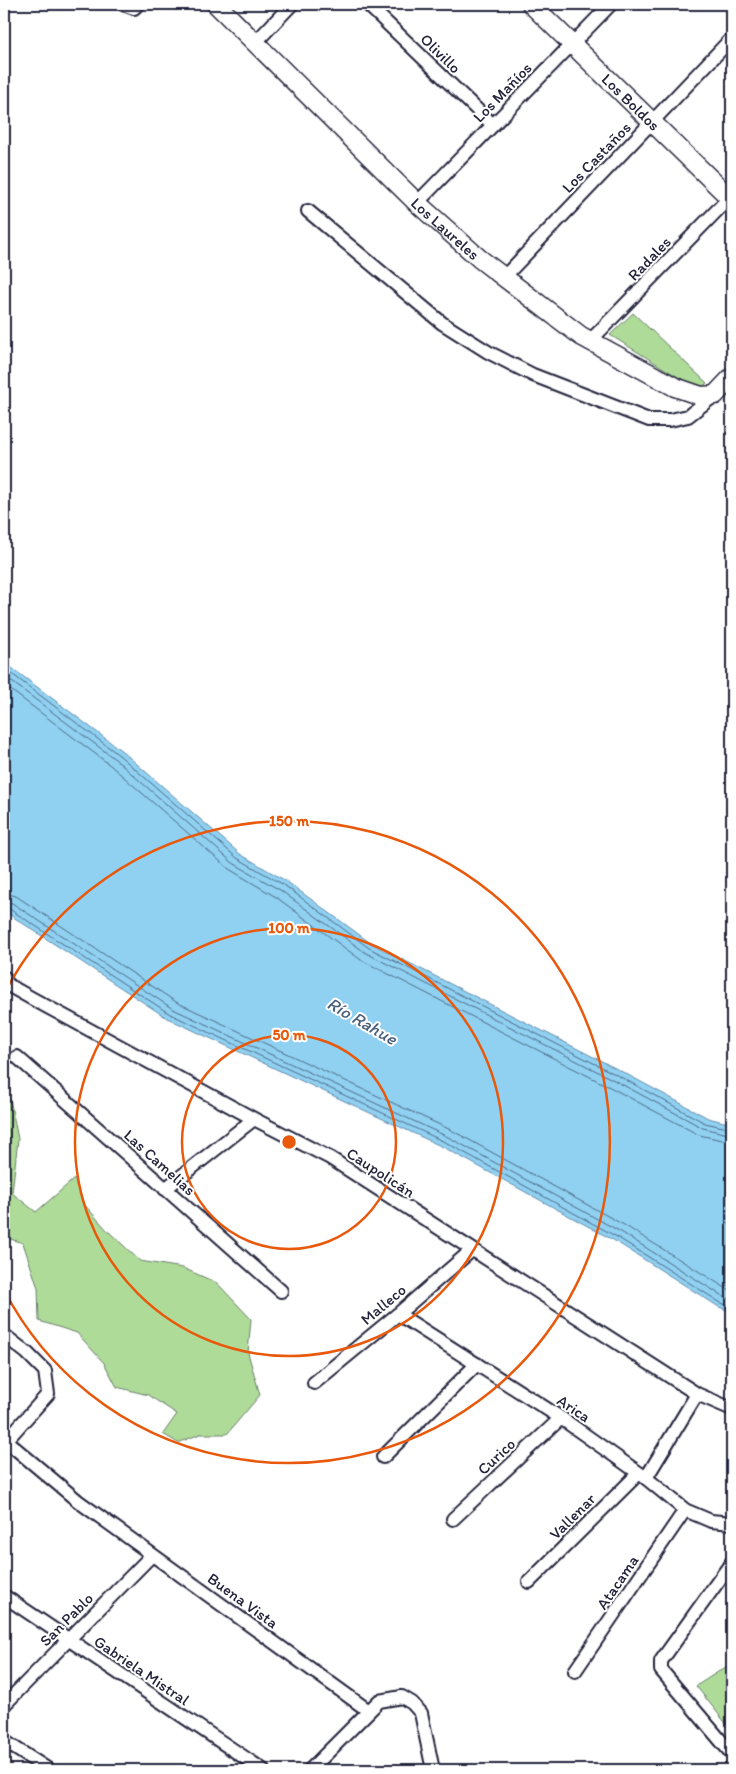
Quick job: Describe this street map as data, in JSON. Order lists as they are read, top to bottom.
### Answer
{
  "streets": {
    "street": [
      "Olivillo",
      "Los Mañíos",
      "Los Boldos",
      "Los Castaños",
      "Los Laureles",
      "Radales",
      "Las Camelias",
      "Caupolicán",
      "Malleco",
      "Arica",
      "Curico",
      "Vallenar",
      "Atacama",
      "Buena Vista",
      "San Pablo",
      "Gabriela Mistral"
    ]
  },
  "crossings": [
    ["Olivillo", "Los Mañíos"],
    ["Los Mañíos", "Los Boldos"],
    ["Los Mañíos", "Los Laureles"],
    ["Los Boldos", "Los Castaños"],
    ["Los Boldos", "Radales"],
    ["Los Castaños", "Los Laureles"],
    ["Los Laureles", "Radales"],
    ["Caupolicán", "Malleco"],
    ["Caupolicán", "Vallenar"],
    ["Malleco", "Arica"],
    ["Arica", "Curico"],
    ["Arica", "Vallenar"],
    ["Arica", "Atacama"],
    ["Buena Vista", "San Pablo"],
    ["San Pablo", "Gabriela Mistral"]
  ],
  "water": ["Río Rahue"],
  "rings": ["150 m", "100 m", "50 m"]
}
